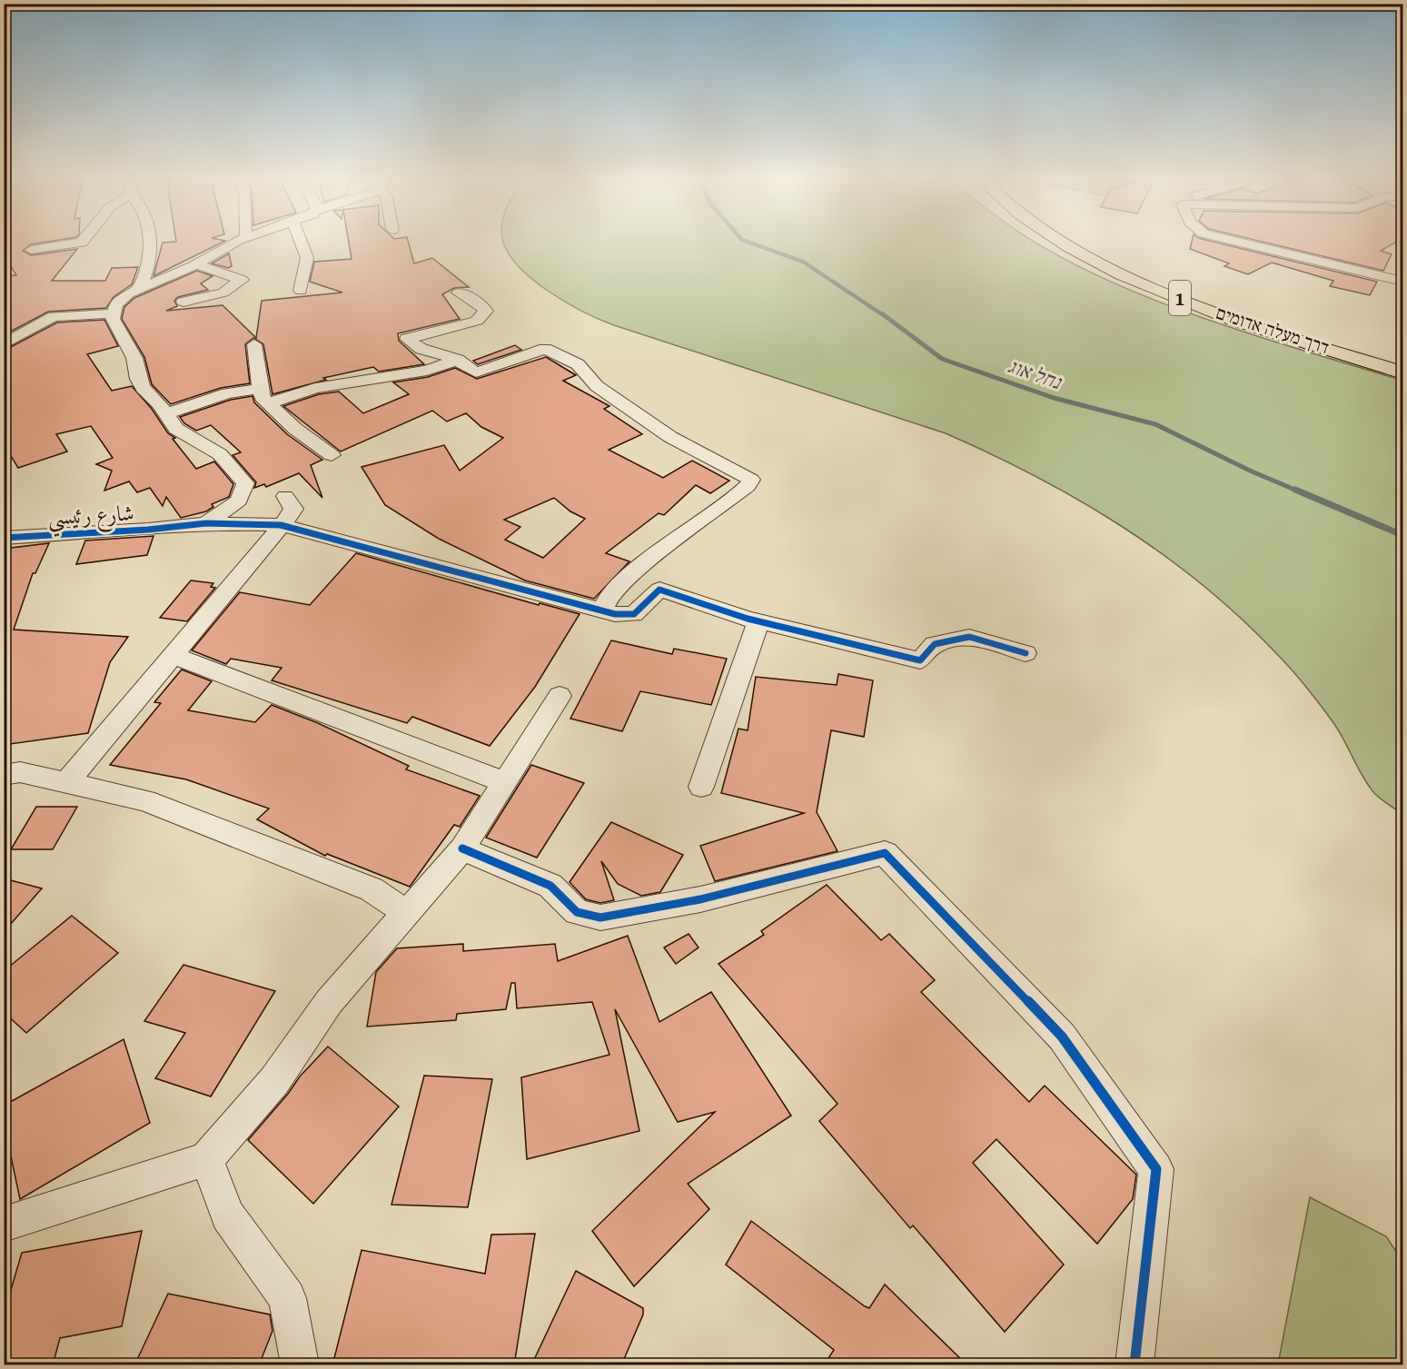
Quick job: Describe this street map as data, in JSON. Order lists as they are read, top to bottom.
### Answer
{
  "streets": {
    "highway": ["1", "דרך מעלה אדומים"],
    "street": ["شارع رئيسي"]
  },
  "water": ["נחל אוג"]
}
